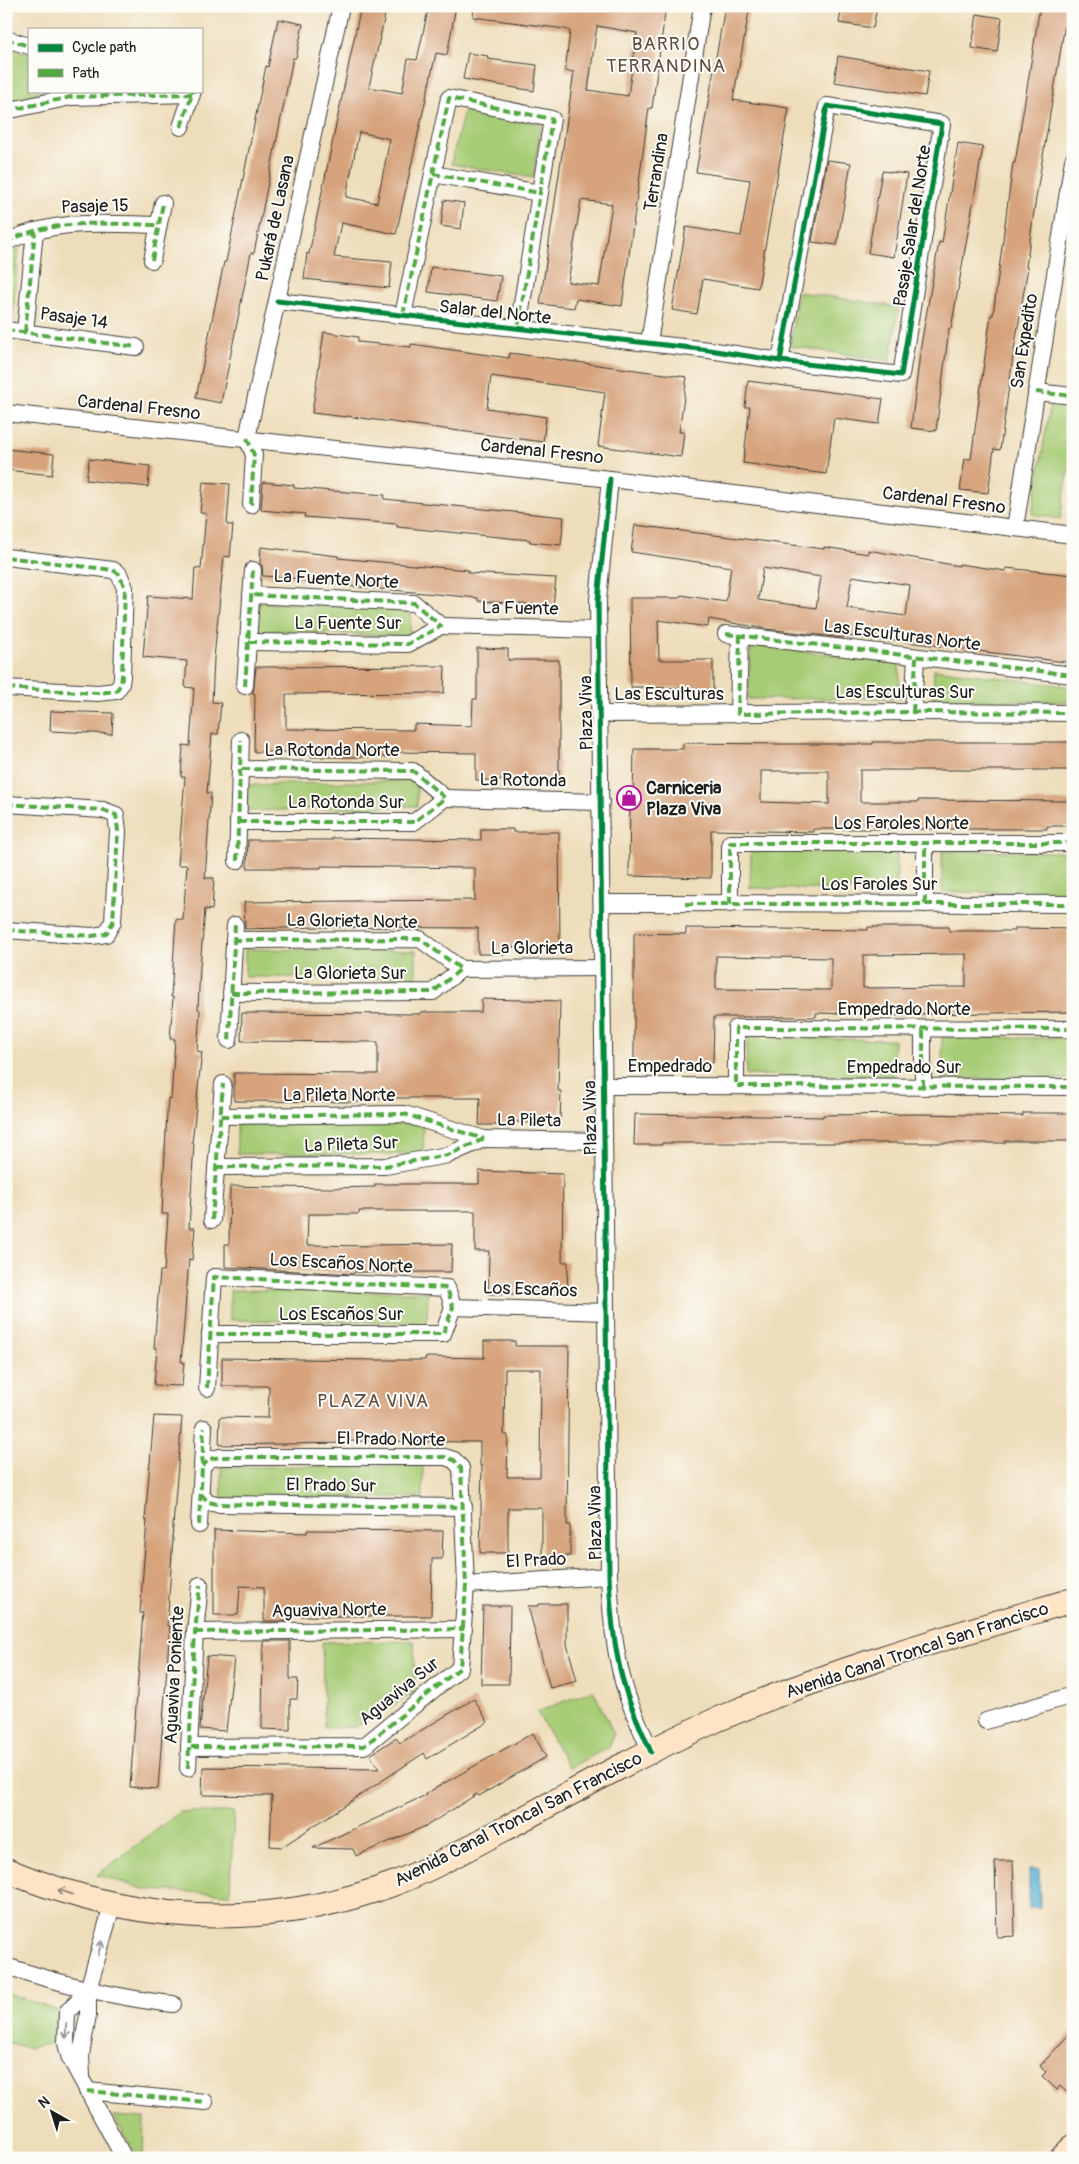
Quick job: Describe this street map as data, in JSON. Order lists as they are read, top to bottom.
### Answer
{
  "streets": {
    "street": [
      "Terrandina",
      "Pasaje 15",
      "Pukará de Lasana",
      "Pasaje Salar del Norte",
      "Salar del Norte",
      "Pasaje 14",
      "San Expedito",
      "Cardenal Fresno",
      "La Fuente Norte",
      "La Fuente",
      "La Fuente Sur",
      "Las Esculturas Norte",
      "Las Esculturas Sur",
      "Las Esculturas",
      "Plaza Viva",
      "La Rotonda Norte",
      "La Rotonda",
      "La Rotonda Sur",
      "Los Faroles Norte",
      "Los Faroles Sur",
      "La Glorieta Norte",
      "La Glorieta",
      "La Glorieta Sur",
      "Empedrado Norte",
      "Empedrado",
      "Empedrado Sur",
      "La Pileta Norte",
      "La Pileta",
      "La Pileta Sur",
      "Los Escaños Norte",
      "Los Escaños",
      "Los Escaños Sur",
      "El Prado Norte",
      "El Prado Sur",
      "El Prado",
      "Aguaviva Norte",
      "Avenida Canal Troncal San Francisco",
      "Aguaviva Poniente",
      "Aguaviva Sur"
    ]
  },
  "crossings": [
    ["Terrandina", "Salar del Norte"],
    ["Pukará de Lasana", "Salar del Norte"],
    ["Pukará de Lasana", "Cardenal Fresno"],
    ["Pasaje Salar del Norte", "Salar del Norte"],
    ["San Expedito", "Cardenal Fresno"],
    ["Cardenal Fresno", "Plaza Viva"],
    ["La Fuente Norte", "La Fuente"],
    ["La Fuente Norte", "La Fuente Sur"],
    ["La Fuente", "La Fuente Sur"],
    ["La Fuente", "Plaza Viva"],
    ["Las Esculturas Norte", "Las Esculturas Sur"],
    ["Las Esculturas Norte", "Las Esculturas"],
    ["Las Esculturas Sur", "Las Esculturas"],
    ["Las Esculturas", "Plaza Viva"],
    ["Plaza Viva", "La Rotonda"],
    ["Plaza Viva", "Los Faroles Sur"],
    ["Plaza Viva", "La Glorieta"],
    ["Plaza Viva", "Empedrado"],
    ["Plaza Viva", "La Pileta"],
    ["Plaza Viva", "Los Escaños"],
    ["Plaza Viva", "El Prado"],
    ["Plaza Viva", "Avenida Canal Troncal San Francisco"],
    ["La Rotonda Norte", "La Rotonda"],
    ["La Rotonda Norte", "La Rotonda Sur"],
    ["La Rotonda", "La Rotonda Sur"],
    ["Los Faroles Norte", "Los Faroles Sur"],
    ["La Glorieta Norte", "La Glorieta"],
    ["La Glorieta Norte", "La Glorieta Sur"],
    ["La Glorieta", "La Glorieta Sur"],
    ["Empedrado Norte", "Empedrado"],
    ["Empedrado Norte", "Empedrado Sur"],
    ["Empedrado", "Empedrado Sur"],
    ["La Pileta Norte", "La Pileta"],
    ["La Pileta Norte", "La Pileta Sur"],
    ["La Pileta", "La Pileta Sur"],
    ["Los Escaños Norte", "Los Escaños"],
    ["Los Escaños Norte", "Los Escaños Sur"],
    ["Los Escaños", "Los Escaños Sur"],
    ["El Prado Norte", "El Prado Sur"],
    ["El Prado Norte", "El Prado"],
    ["El Prado Norte", "Aguaviva Sur"],
    ["El Prado", "Aguaviva Sur"],
    ["Aguaviva Norte", "Aguaviva Poniente"],
    ["Aguaviva Norte", "Aguaviva Sur"],
    ["Aguaviva Poniente", "Aguaviva Sur"]
  ],
  "districts": ["BARRIO TERRANDINA", "PLAZA VIVA"],
  "places": {
    "shop": ["Carniceria Plaza Viva"]
  },
  "legend": ["Cycle path", "Path"],
  "north": "top left"
}
